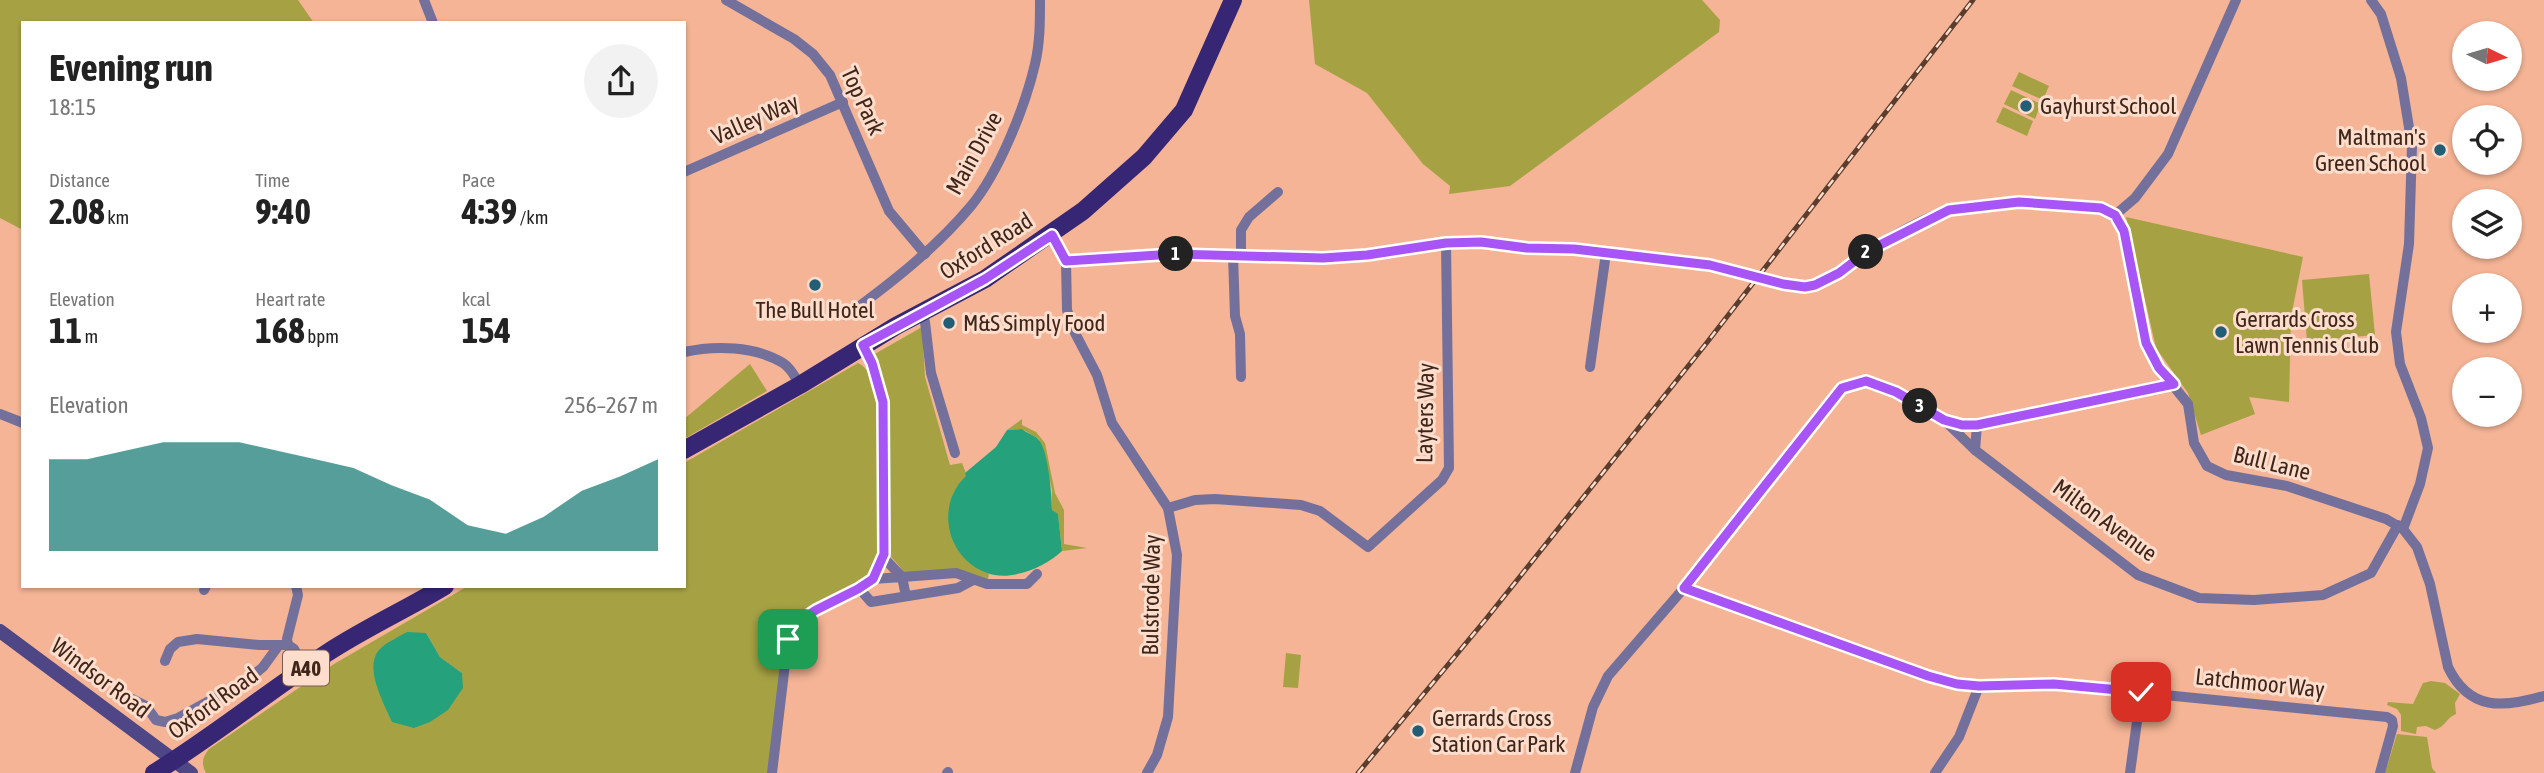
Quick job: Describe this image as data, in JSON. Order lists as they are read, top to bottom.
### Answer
{
  "streets": {
    "main road": ["Oxford Road", "A40", "Windsor Road"],
    "street": [
      "Top Park",
      "Valley Way",
      "Main Drive",
      "Layters Way",
      "Bull Lane",
      "Milton Avenue",
      "Bulstrode Way",
      "Latchmoor Way"
    ]
  },
  "crossings": [
    ["Top Park", "Valley Way"],
    ["Top Park", "Main Drive"],
    ["Oxford Road", "Bulstrode Way"],
    ["Oxford Road", "Windsor Road"],
    ["Layters Way", "Bulstrode Way"],
    ["Bull Lane", "Milton Avenue"]
  ],
  "places": [
    "Gayhurst School",
    "Maltman's Green School",
    "The Bull Hotel",
    "M&S Simply Food",
    "Gerrards Cross Lawn Tennis Club",
    "Gerrards Cross Station Car Park"
  ],
  "north": "right",
  "page": {
    "map_buttons": ["+", "−"],
    "heading": ["Evening run", "18:15"],
    "stats": [
      ["Distance", "2.08 km"],
      ["Time", "9:40"],
      ["Pace", "4:39 /km"],
      ["Elevation", "11 m"],
      ["Heart rate", "168 bpm"],
      ["kcal", "154"]
    ],
    "pins": ["2", "1", "3"],
    "chart": ["Elevation", "256–267 m"]
  }
}
